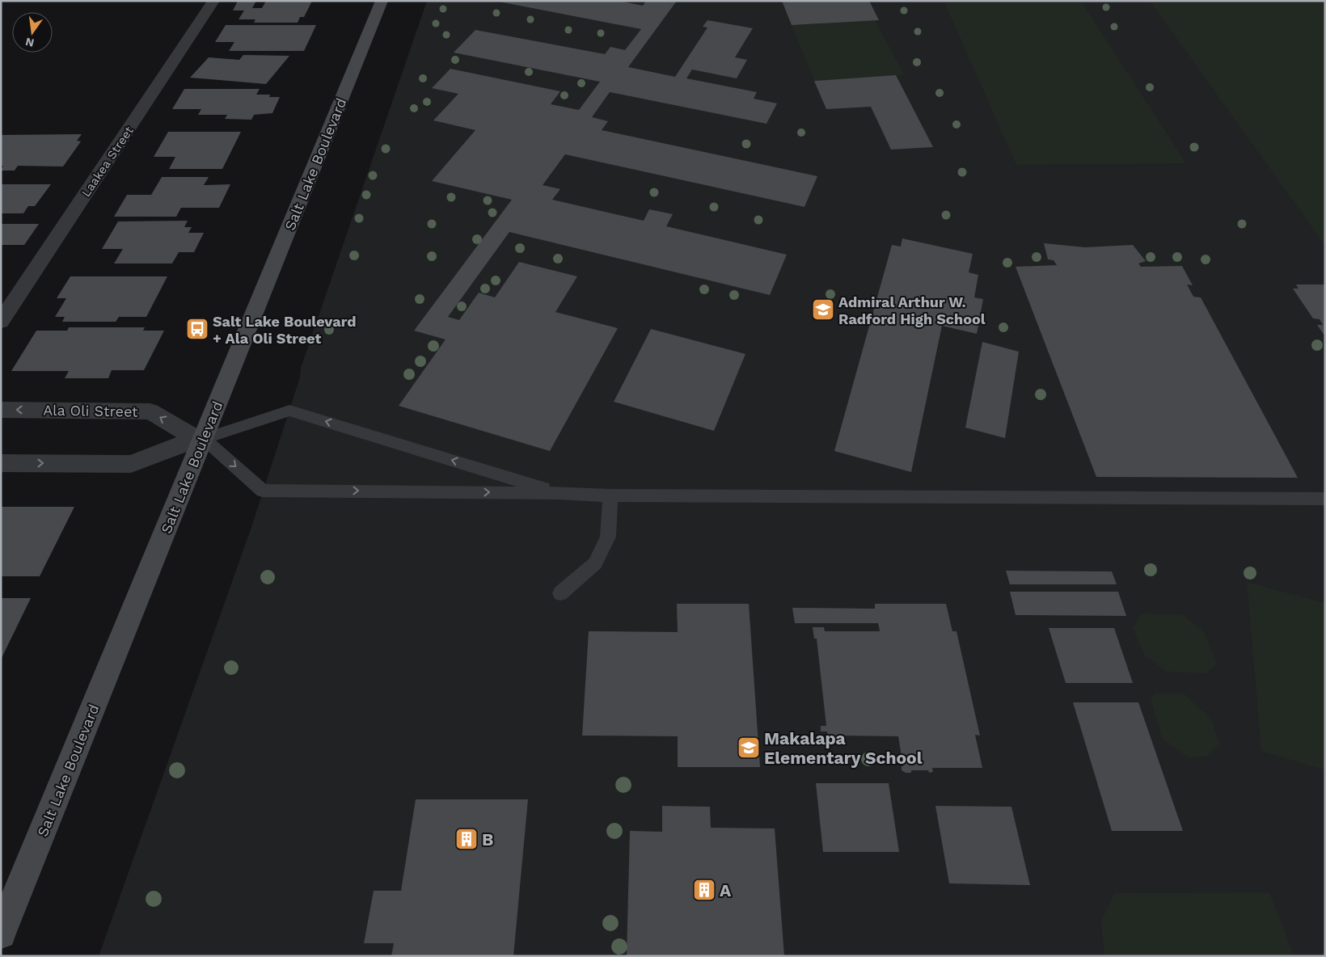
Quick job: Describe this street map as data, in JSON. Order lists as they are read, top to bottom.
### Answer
{
  "streets": {
    "main road": ["Salt Lake Boulevard"],
    "street": ["Laakea Street", "Ala Oli Street"]
  },
  "crossings": [
    ["Salt Lake Boulevard", "Ala Oli Street"]
  ],
  "places": {
    "school or university": ["Admiral Arthur W. Radford High School", "Makalapa Elementary School"],
    "bus stop": ["Salt Lake Boulevard + Ala Oli Street"],
    "building": ["B", "A"]
  },
  "north": "bottom"
}
